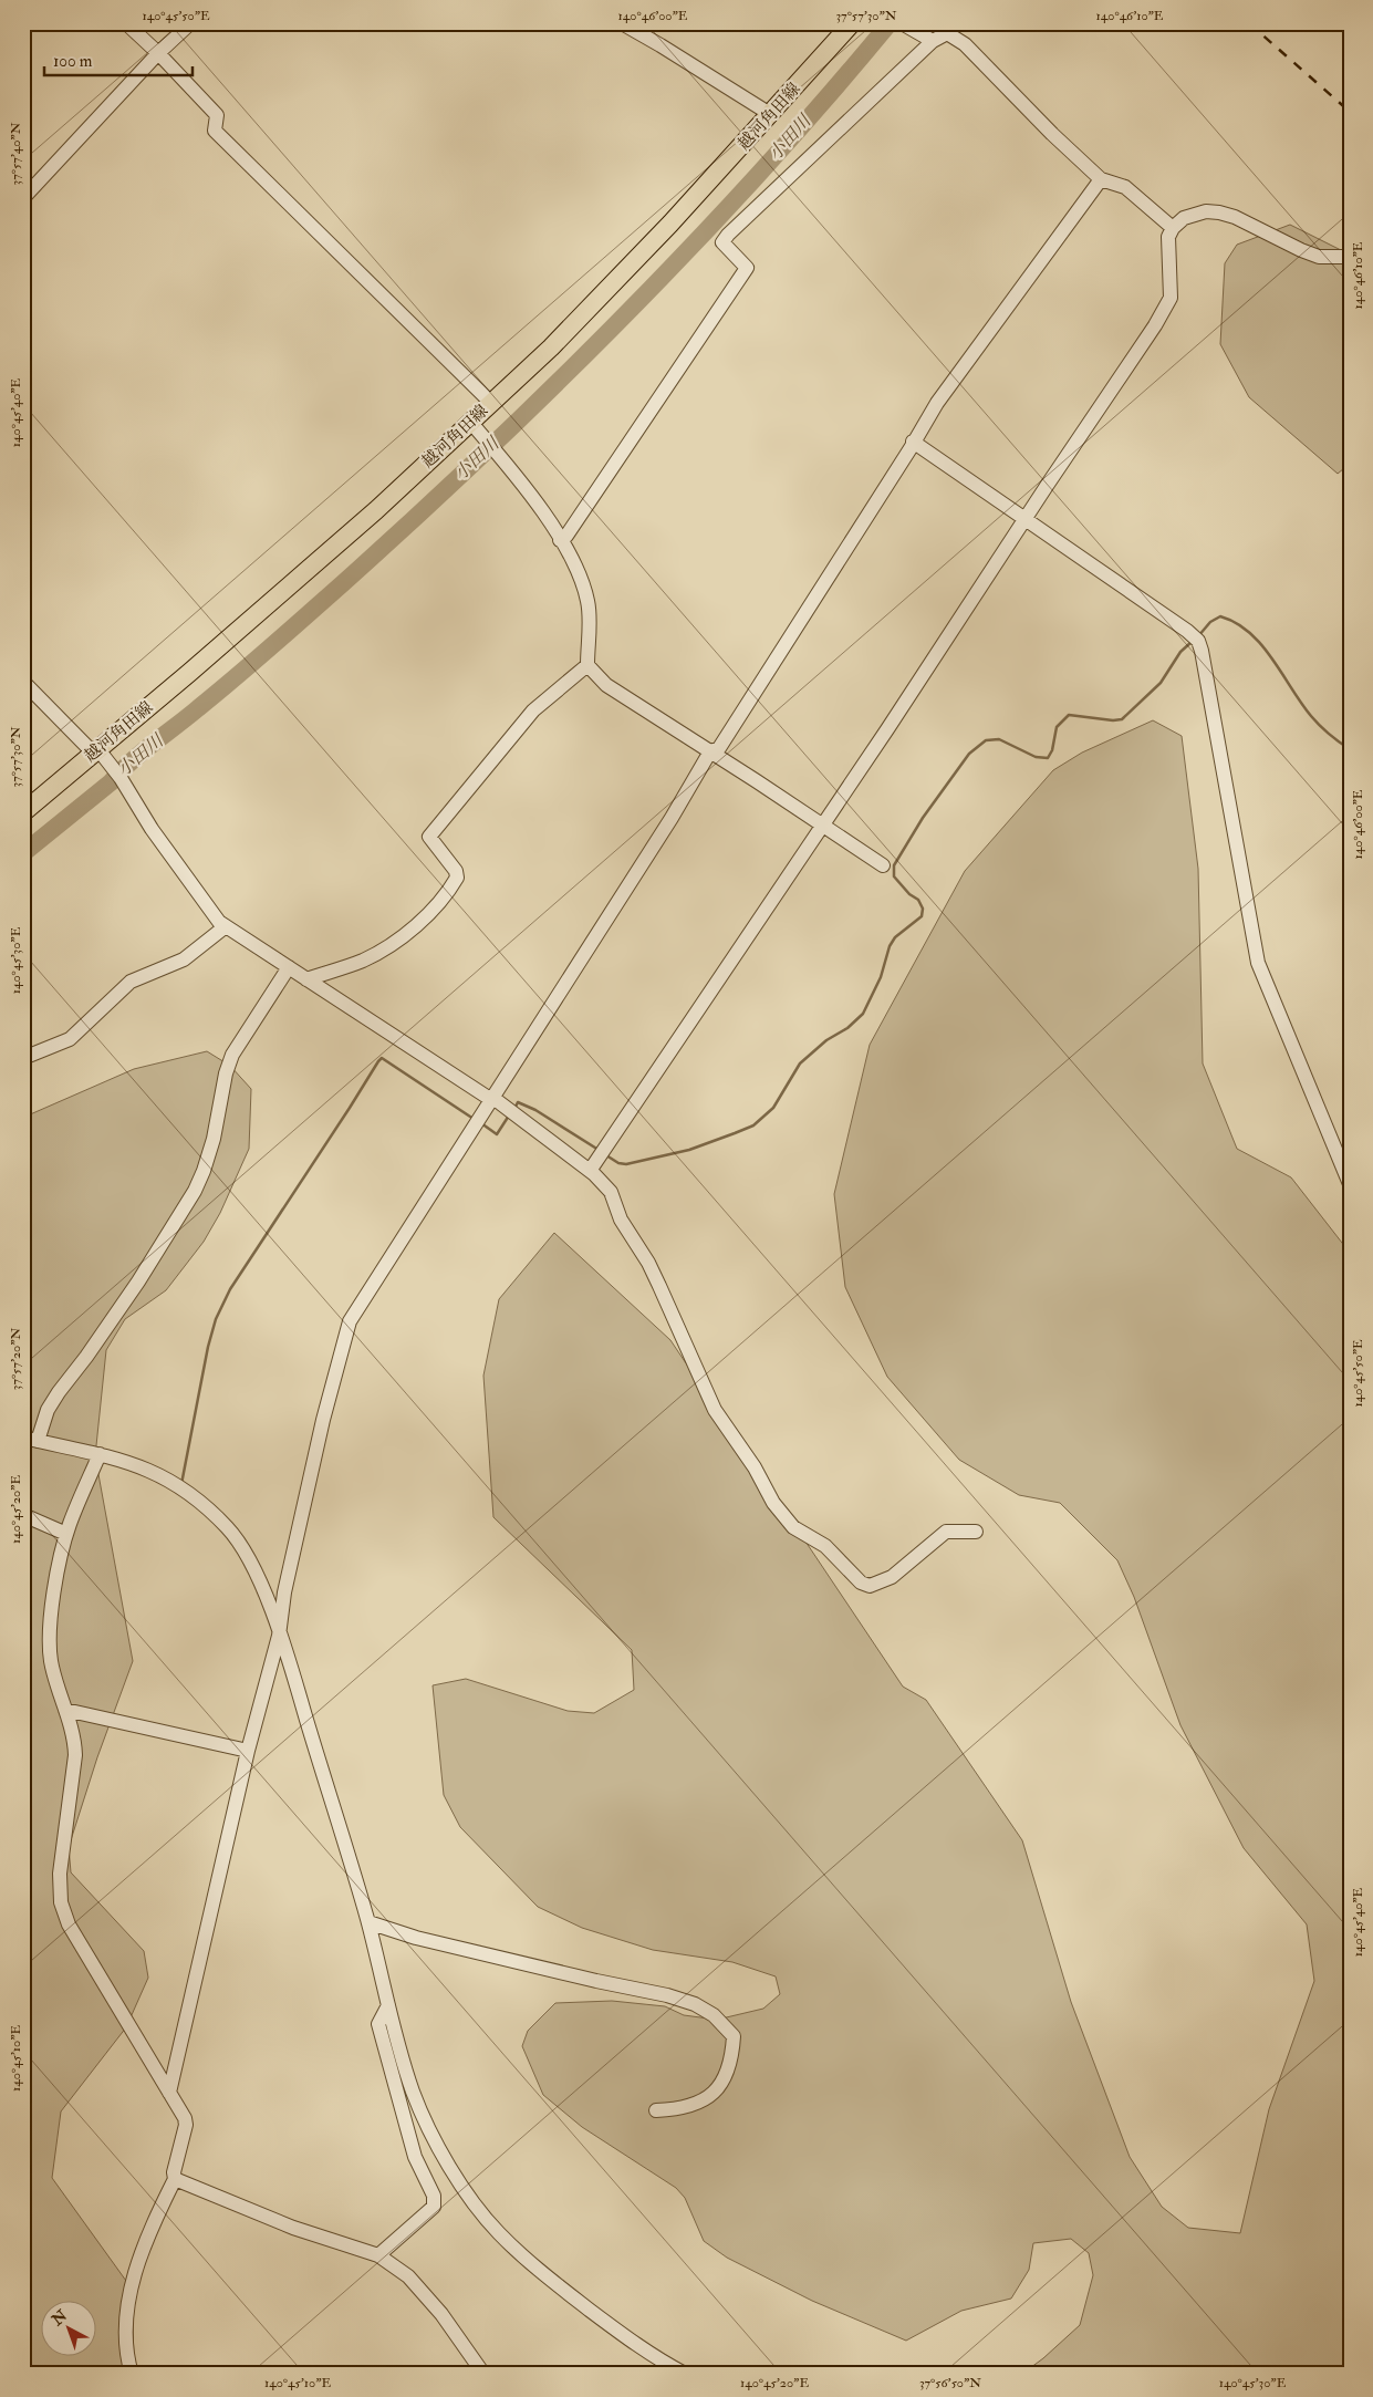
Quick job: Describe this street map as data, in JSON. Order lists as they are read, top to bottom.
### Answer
{
  "streets": {
    "main road": ["越河角田線"]
  },
  "water": ["小田川"],
  "scale_bar": "100 m",
  "north": "top left",
  "coordinates": [
    "140°45'50\"E",
    "140°46'00\"E",
    "37°57'30\"N",
    "140°46'10\"E",
    "37°57'40\"N",
    "140°45'40\"E",
    "140°45'30\"E",
    "37°57'20\"N",
    "140°45'20\"E",
    "140°45'10\"E",
    "37°56'50\"N"
  ]
}
